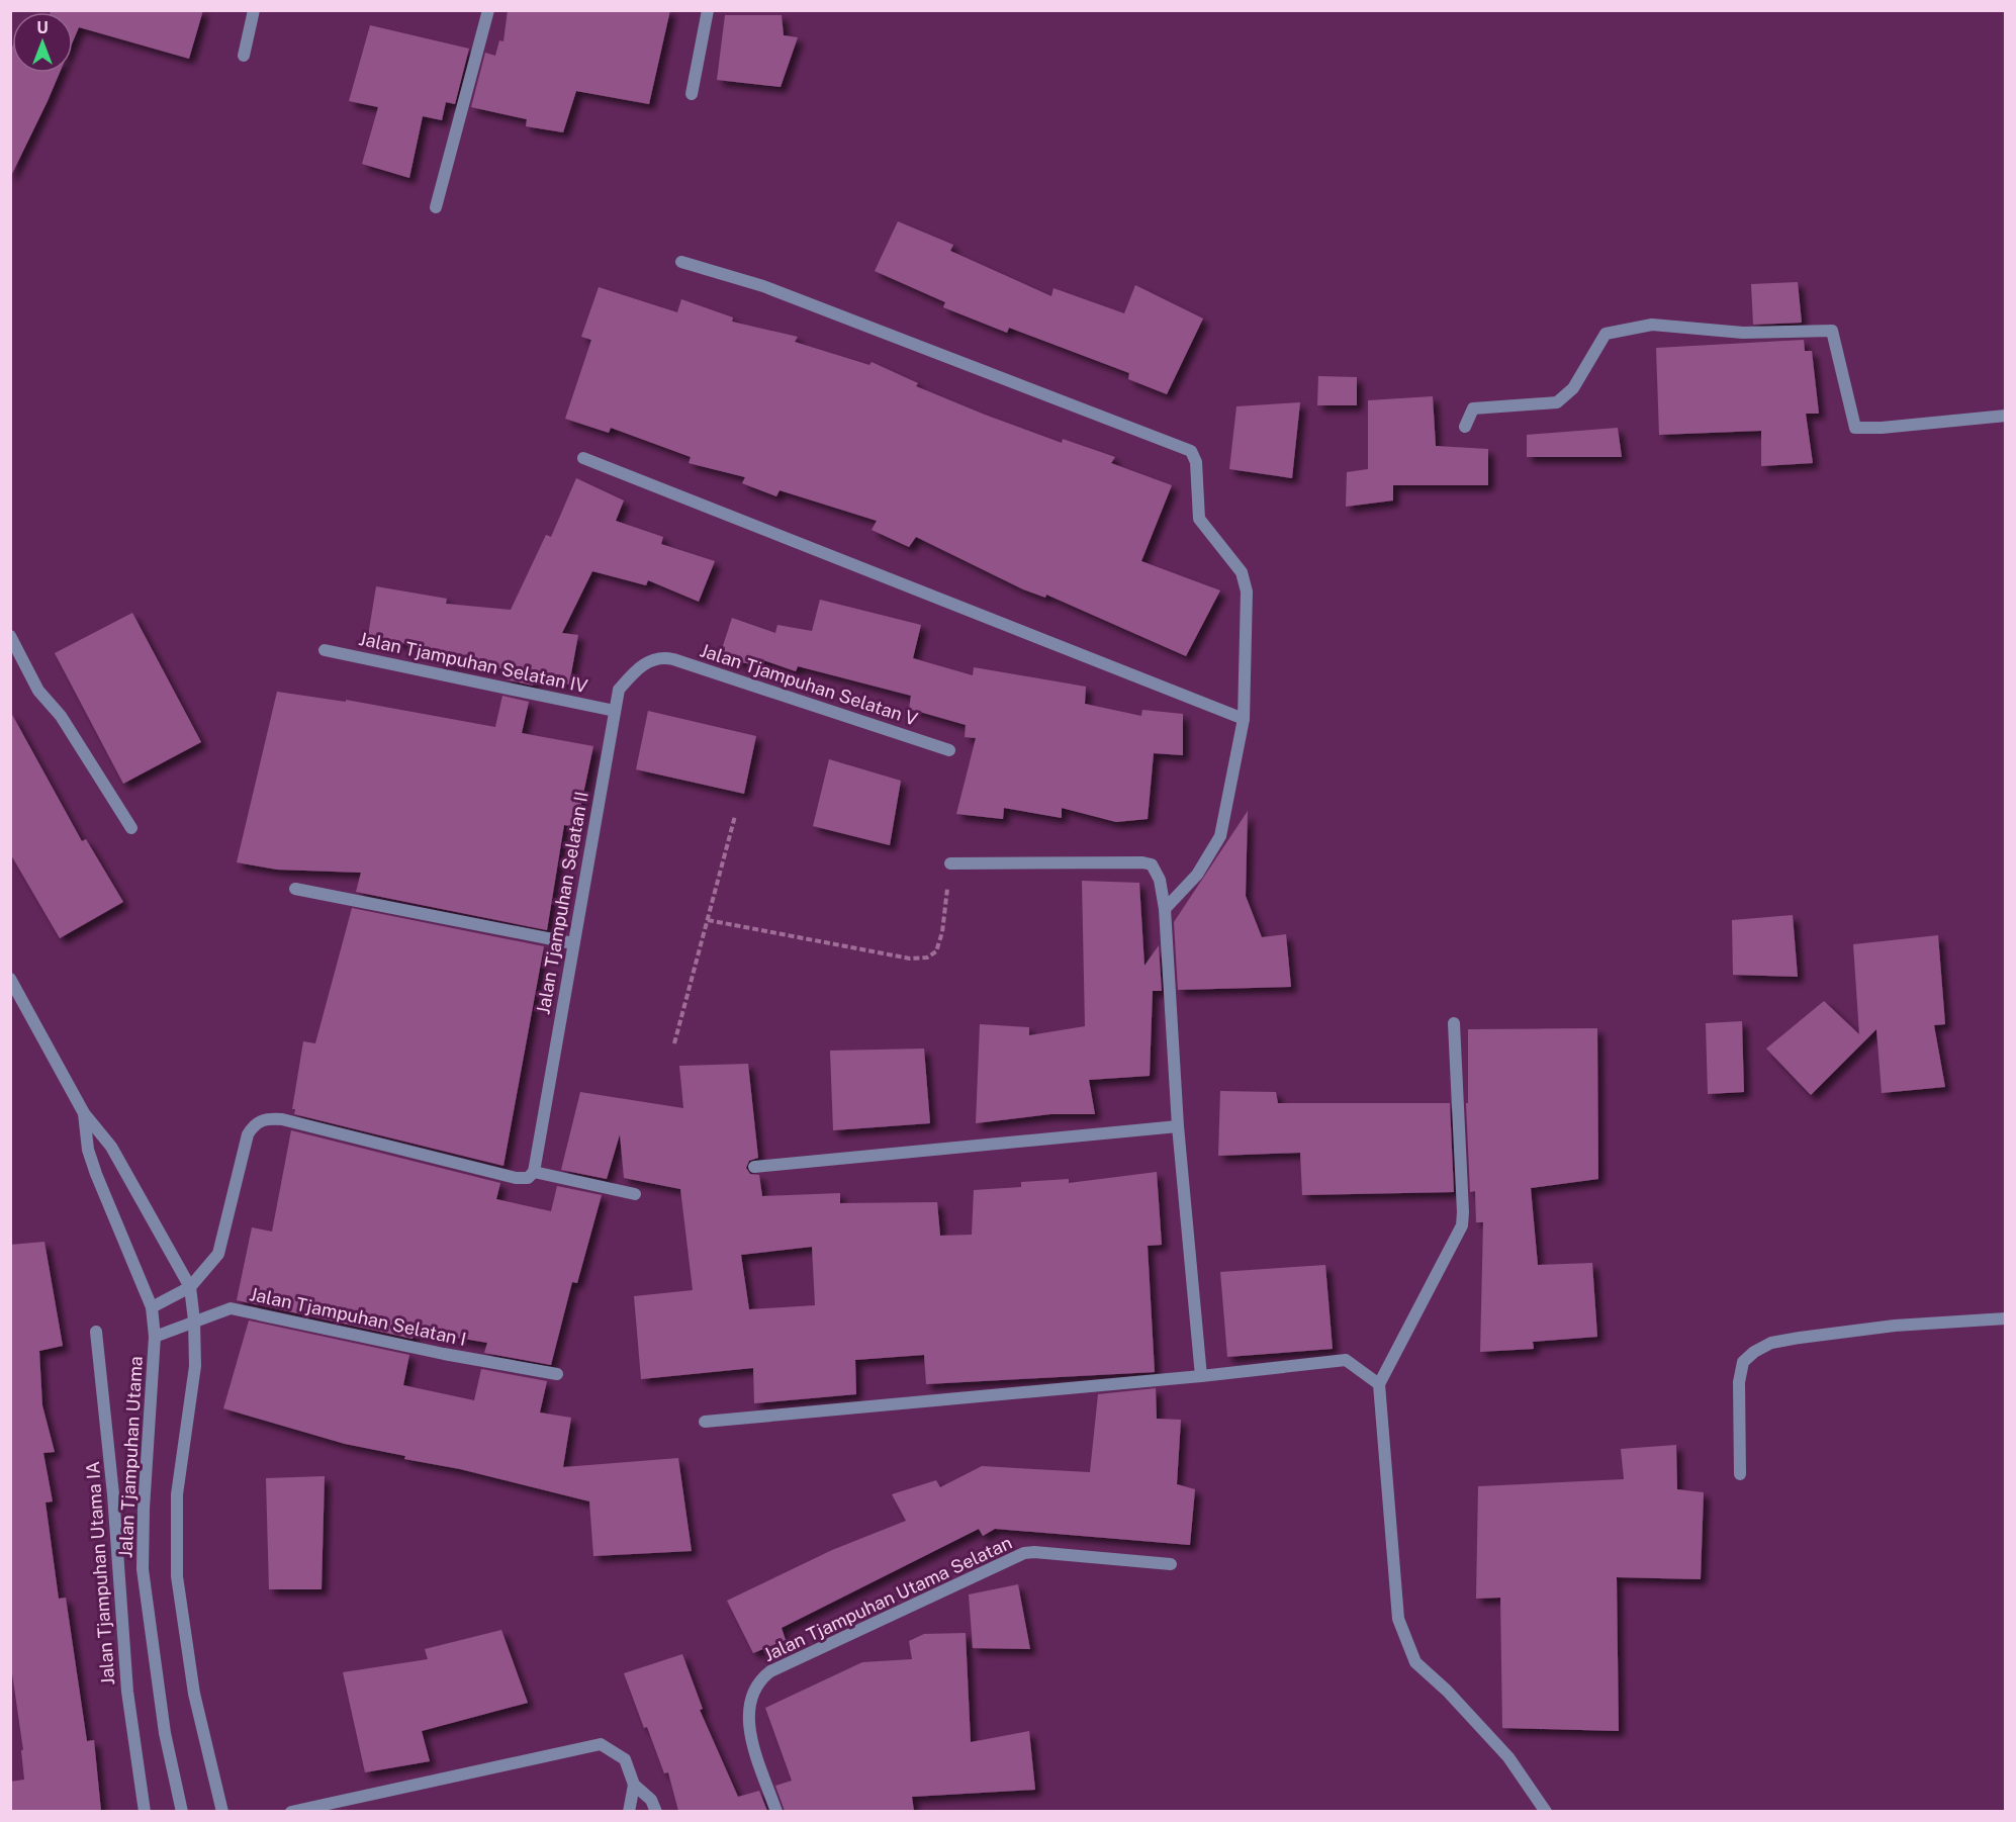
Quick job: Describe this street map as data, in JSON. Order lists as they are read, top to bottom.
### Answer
{
  "streets": {
    "street": [
      "Jalan Tjampuhan Selatan IV",
      "Jalan Tjampuhan Selatan V",
      "Jalan Tjampuhan Selatan II",
      "Jalan Tjampuhan Selatan I",
      "Jalan Tjampuhan Utama",
      "Jalan Tjampuhan Utama IA",
      "Jalan Tjampuhan Utama Selatan"
    ]
  },
  "crossings": [
    ["Jalan Tjampuhan Selatan IV", "Jalan Tjampuhan Selatan II"],
    ["Jalan Tjampuhan Selatan V", "Jalan Tjampuhan Selatan II"],
    ["Jalan Tjampuhan Selatan I", "Jalan Tjampuhan Utama"]
  ],
  "north": "top"
}
